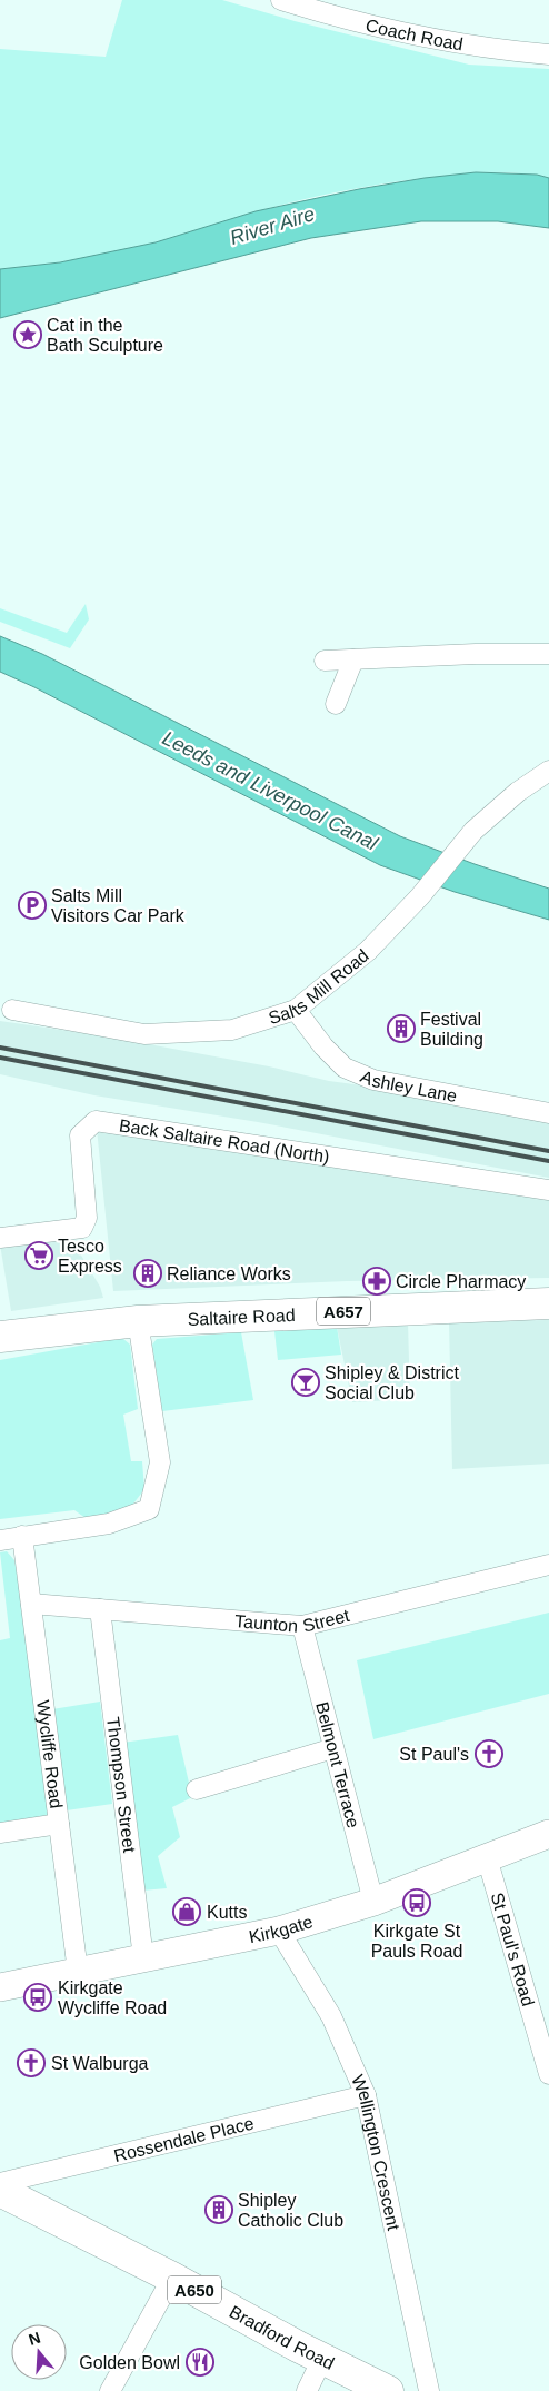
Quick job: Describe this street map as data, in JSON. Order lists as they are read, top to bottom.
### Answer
{
  "streets": {
    "main road": [
      "A657",
      "Saltaire Road",
      "A650",
      "Bradford Road"
    ],
    "street": [
      "Coach Road",
      "Salts Mill Road",
      "Ashley Lane",
      "Back Saltaire Road (North)",
      "Taunton Street",
      "Wycliffe Road",
      "Belmont Terrace",
      "Thompson Street",
      "Kirkgate",
      "St Paul's Road",
      "Rossendale Place",
      "Wellington Crescent"
    ]
  },
  "crossings": [
    ["Salts Mill Road", "Ashley Lane"],
    ["Taunton Street", "Wycliffe Road"],
    ["Taunton Street", "Belmont Terrace"],
    ["Taunton Street", "Thompson Street"],
    ["Wycliffe Road", "Kirkgate"],
    ["Belmont Terrace", "Kirkgate"],
    ["Thompson Street", "Kirkgate"],
    ["Kirkgate", "St Paul's Road"],
    ["Kirkgate", "Wellington Crescent"],
    ["Rossendale Place", "Wellington Crescent"]
  ],
  "water": ["River Aire", "Leeds and Liverpool Canal"],
  "places": {
    "place": ["Cat in the Bath Sculpture"],
    "parking": ["Salts Mill Visitors Car Park"],
    "building": ["Festival Building", "Reliance Works", "Shipley Catholic Club"],
    "supermarket": ["Tesco Express"],
    "pharmacy": ["Circle Pharmacy"],
    "bar": ["Shipley & District Social Club"],
    "church": ["St Paul's", "St Walburga"],
    "bus stop": ["Kirkgate St Pauls Road", "Kirkgate Wycliffe Road"],
    "shop": ["Kutts"],
    "restaurant": ["Golden Bowl"]
  },
  "north": "top"
}
